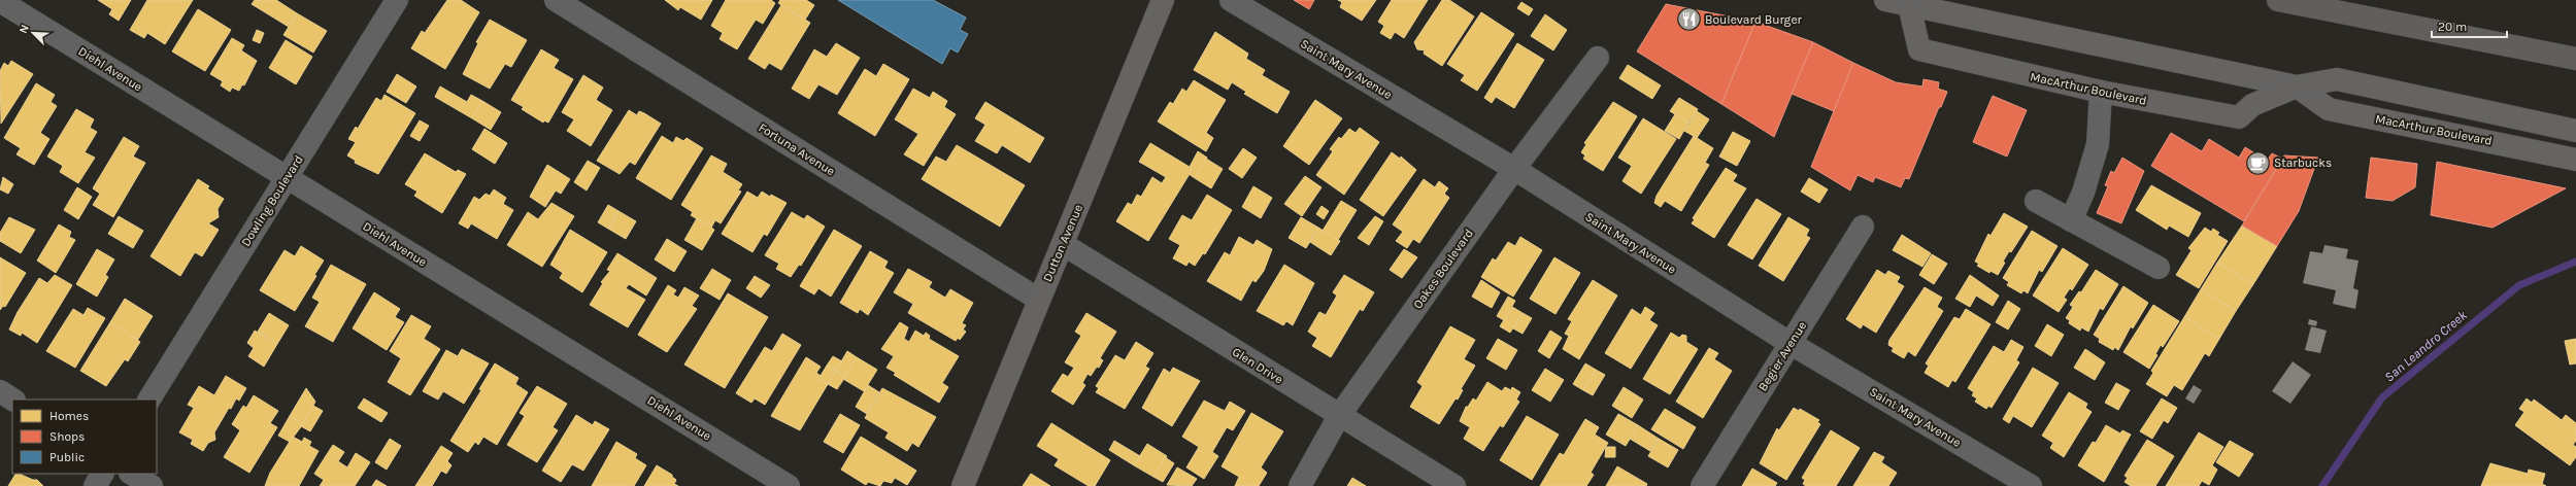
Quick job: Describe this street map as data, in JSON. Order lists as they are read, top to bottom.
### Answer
{
  "streets": {
    "main road": ["MacArthur Boulevard", "Dutton Avenue"],
    "street": [
      "Diehl Avenue",
      "Saint Mary Avenue",
      "Fortuna Avenue",
      "Dowling Boulevard",
      "Oakes Boulevard",
      "Begier Avenue",
      "Glen Drive"
    ]
  },
  "crossings": [
    ["Diehl Avenue", "Dowling Boulevard"],
    ["Saint Mary Avenue", "Oakes Boulevard"],
    ["Saint Mary Avenue", "Begier Avenue"],
    ["Fortuna Avenue", "Dutton Avenue"],
    ["Dutton Avenue", "Glen Drive"],
    ["Oakes Boulevard", "Glen Drive"]
  ],
  "water": ["San Leandro Creek"],
  "places": {
    "restaurant": ["Boulevard Burger"],
    "cafe": ["Starbucks"]
  },
  "legend": ["Homes", "Shops", "Public"],
  "scale_bar": "20 m",
  "north": "top left"
}
